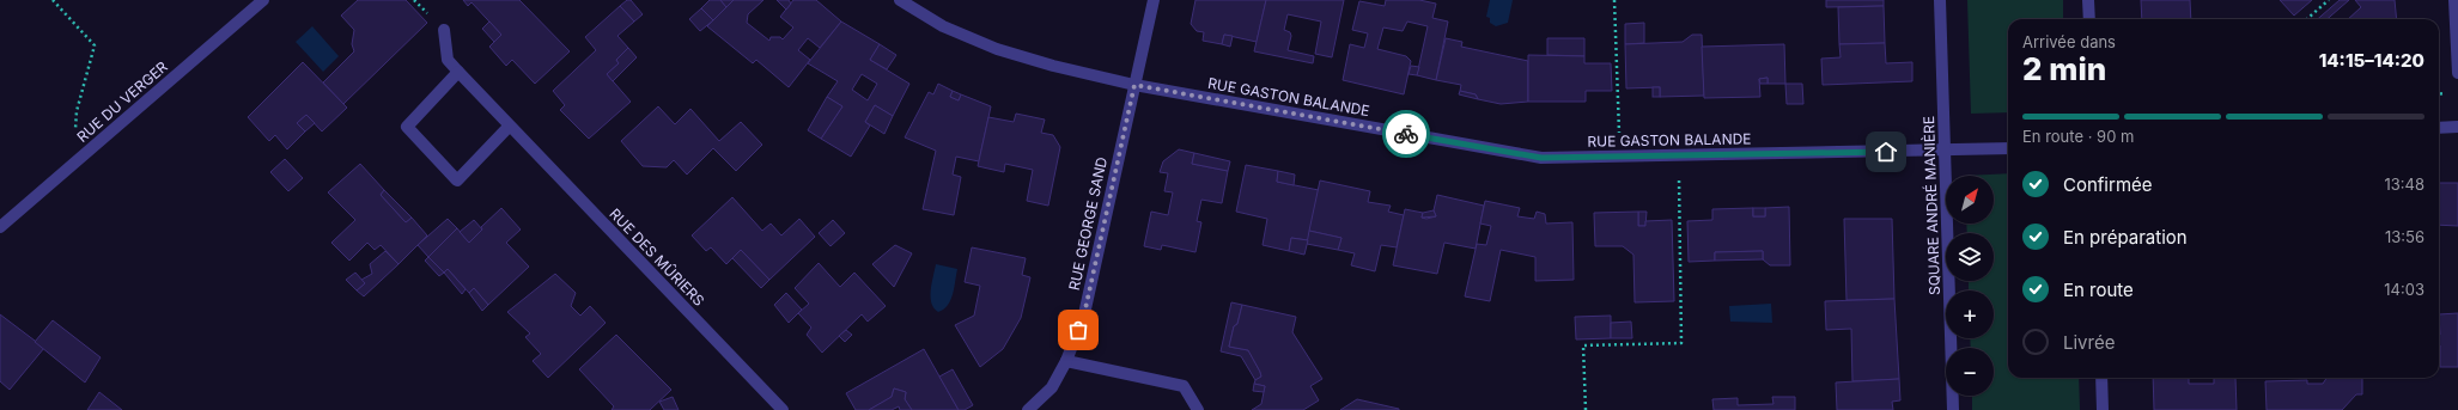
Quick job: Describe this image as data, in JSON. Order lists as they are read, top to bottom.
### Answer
{
  "streets": {
    "street": [
      "RUE GASTON BALANDE",
      "RUE DU VERGER",
      "SQUARE ANDRÉ MANIÈRE",
      "RUE GEORGE SAND",
      "RUE DES MÛRIERS"
    ]
  },
  "crossings": [
    ["RUE GASTON BALANDE", "SQUARE ANDRÉ MANIÈRE"],
    ["RUE GASTON BALANDE", "RUE GEORGE SAND"]
  ],
  "north": "top right",
  "page": {
    "heading": ["2 min", "Arrivée dans", "14:15–14:20"],
    "bar": "En route · 90 m",
    "list": [
      ["Confirmée", "13:48"],
      ["En préparation", "13:56"],
      ["En route", "14:03"],
      "Livrée"
    ],
    "map_buttons": ["+", "−"]
  }
}
